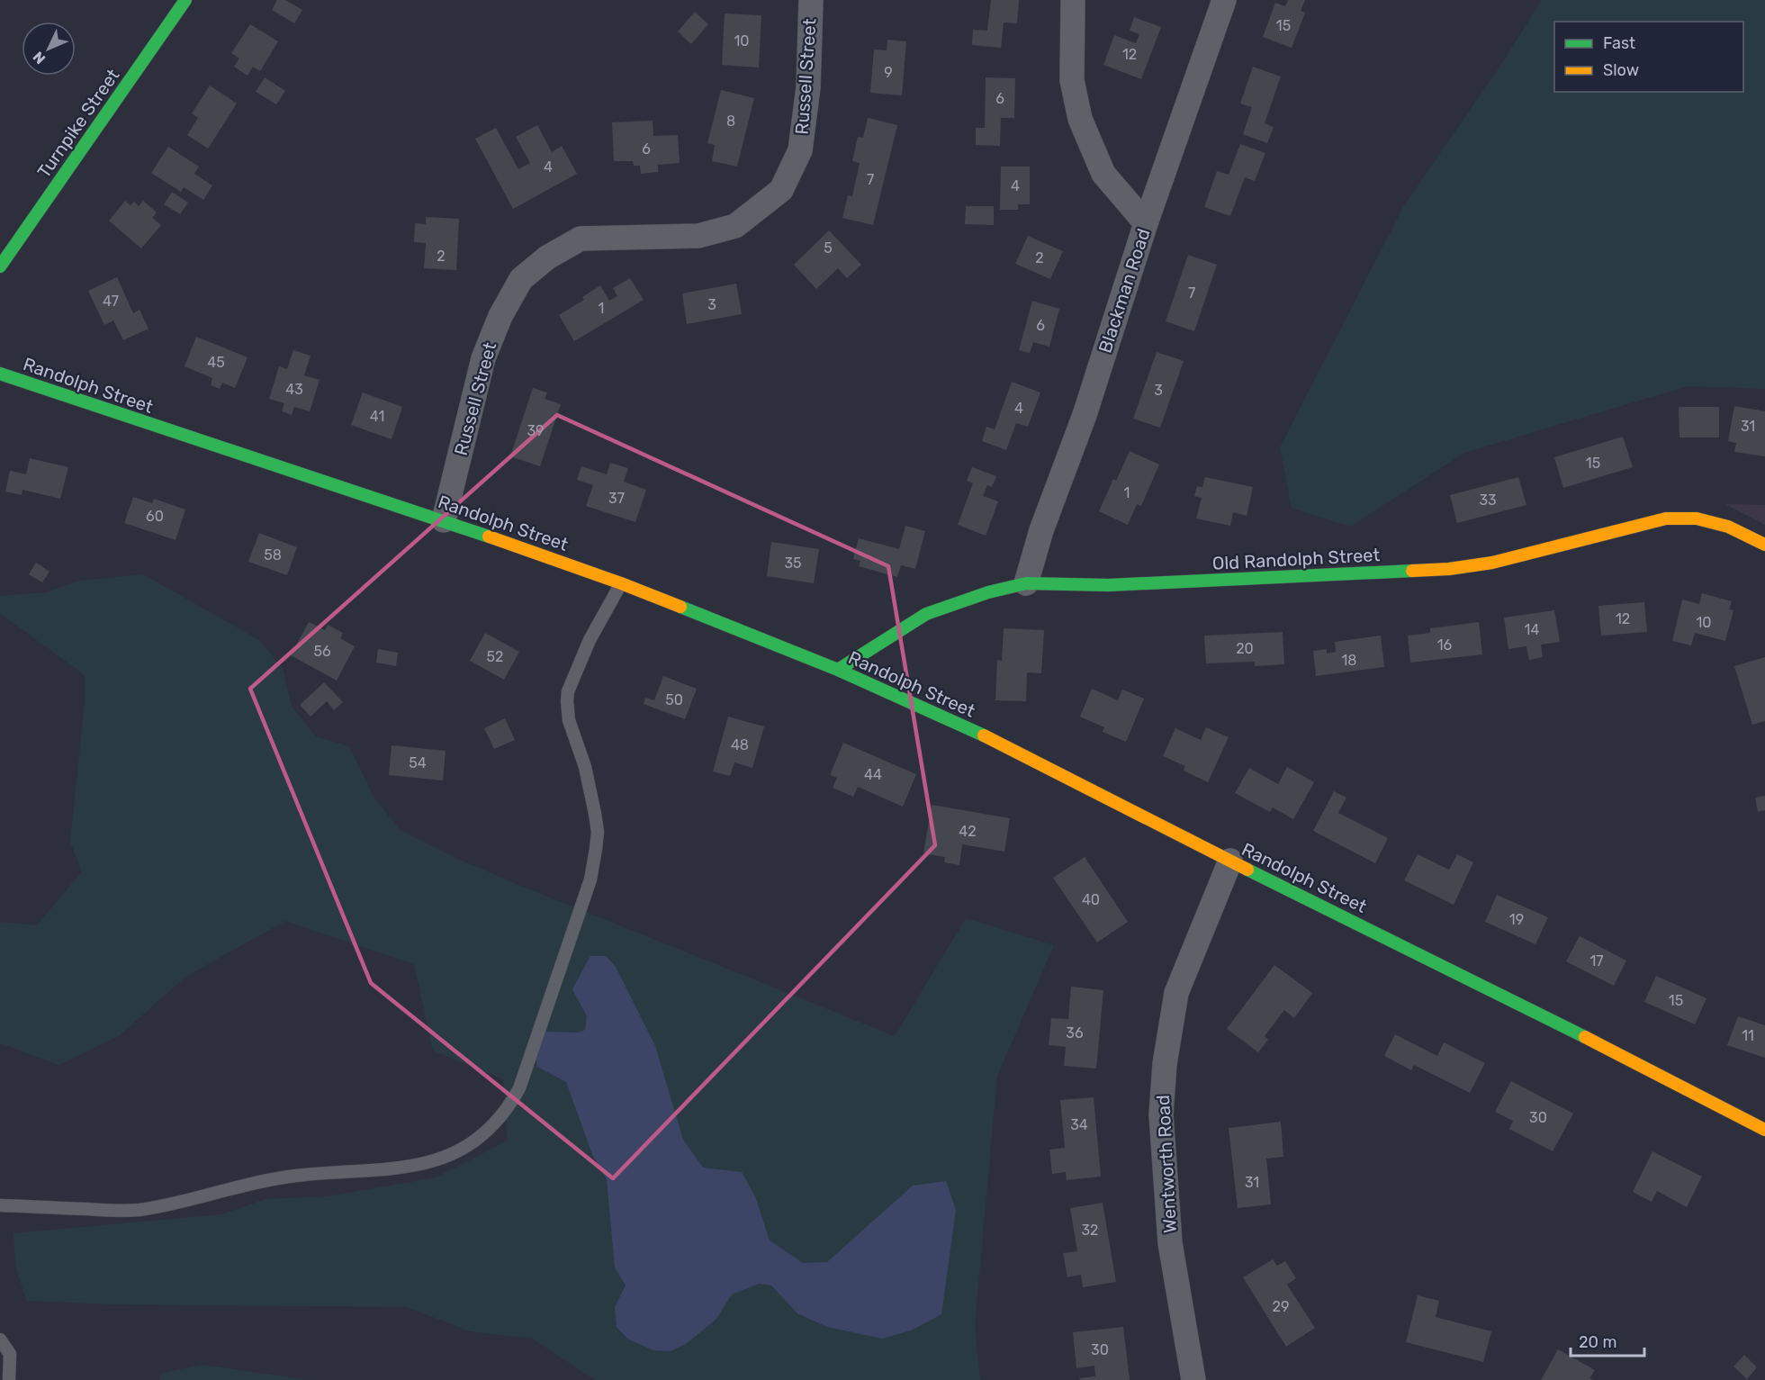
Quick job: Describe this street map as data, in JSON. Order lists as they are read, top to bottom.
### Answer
{
  "streets": {
    "main road": ["Turnpike Street", "Randolph Street", "Old Randolph Street"],
    "street": ["Russell Street", "Blackman Road", "Wentworth Road"]
  },
  "crossings": [
    ["Russell Street", "Randolph Street"],
    ["Blackman Road", "Old Randolph Street"],
    ["Randolph Street", "Old Randolph Street"],
    ["Randolph Street", "Wentworth Road"]
  ],
  "house_numbers": [
    "15",
    "10",
    "12",
    "9",
    "6",
    "8",
    "6",
    "4",
    "7",
    "4",
    "5",
    "2",
    "2",
    "7",
    "47",
    "3",
    "1",
    "6",
    "45",
    "43",
    "3",
    "4",
    "41",
    "31",
    "39",
    "15",
    "1",
    "37",
    "33",
    "60",
    "58",
    "35",
    "12",
    "10",
    "14",
    "16",
    "20",
    "56",
    "52",
    "18",
    "50",
    "48",
    "54",
    "44",
    "42",
    "40",
    "19",
    "17",
    "15",
    "36",
    "11",
    "30",
    "34",
    "31",
    "32",
    "29",
    "30"
  ],
  "legend": ["Fast", "Slow"],
  "scale_bar": "20 m",
  "north": "bottom left"
}
